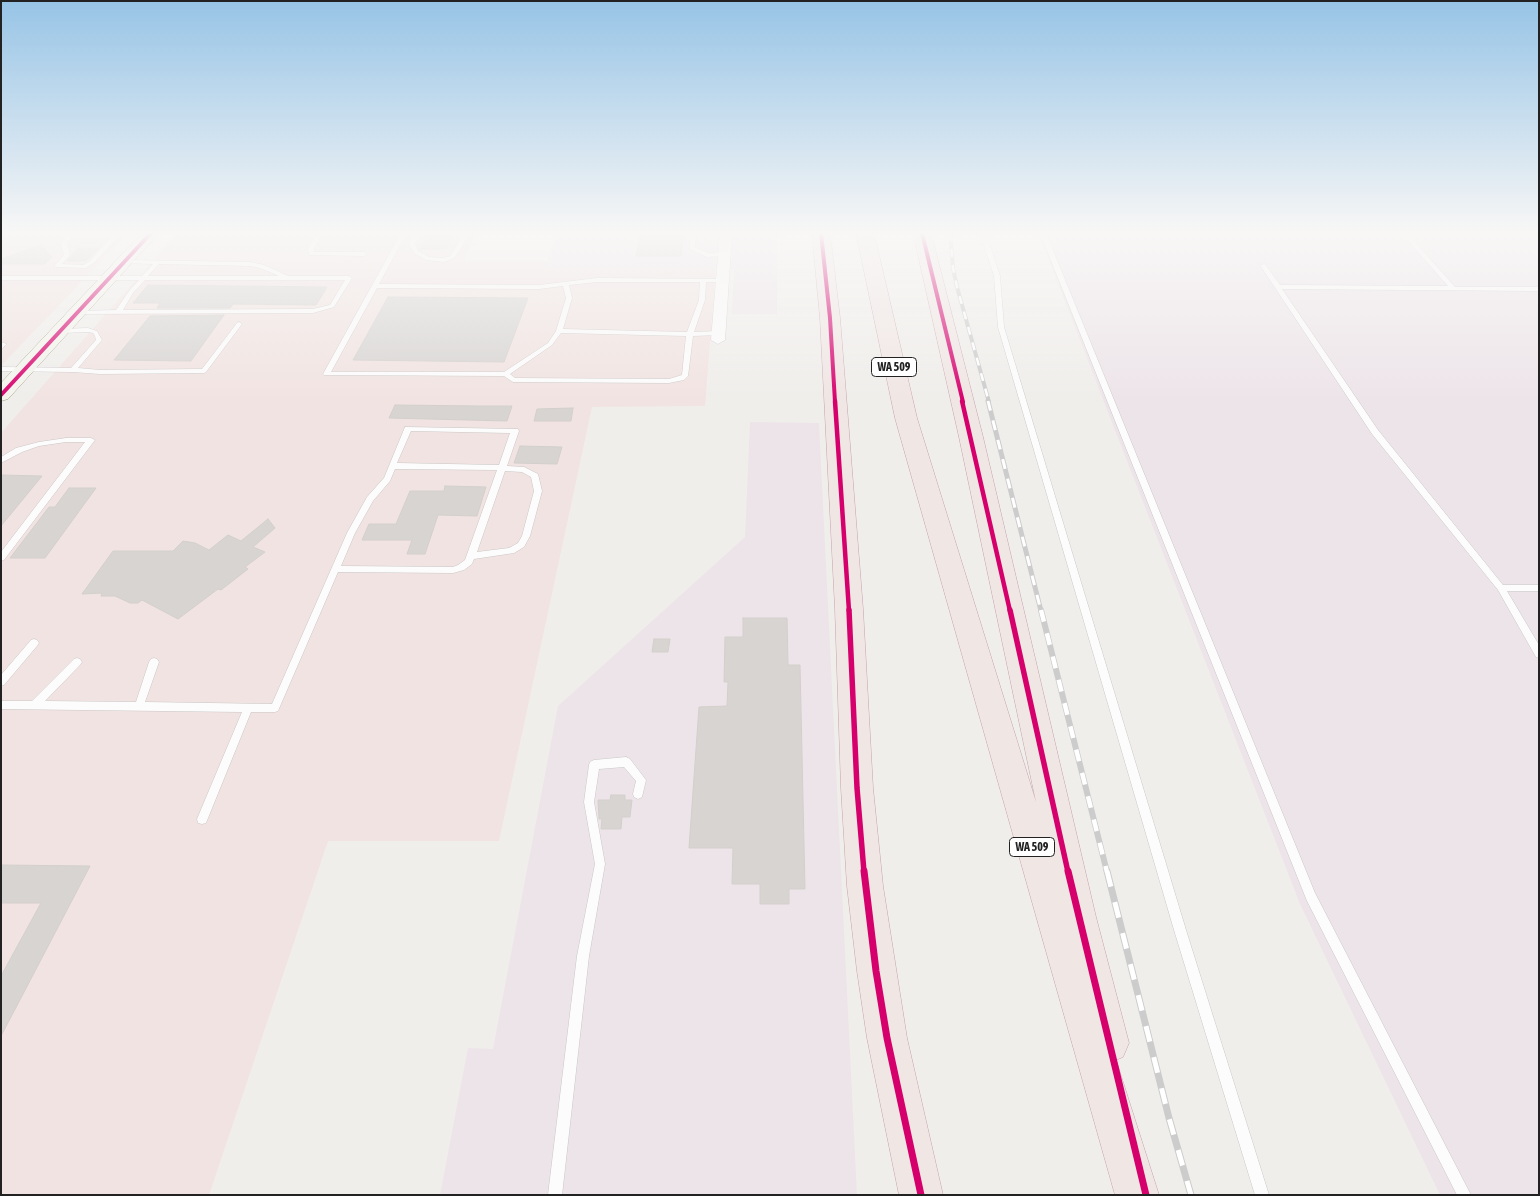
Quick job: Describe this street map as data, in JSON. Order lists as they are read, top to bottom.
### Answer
{
  "streets": {
    "highway": ["WA 509"]
  }
}
